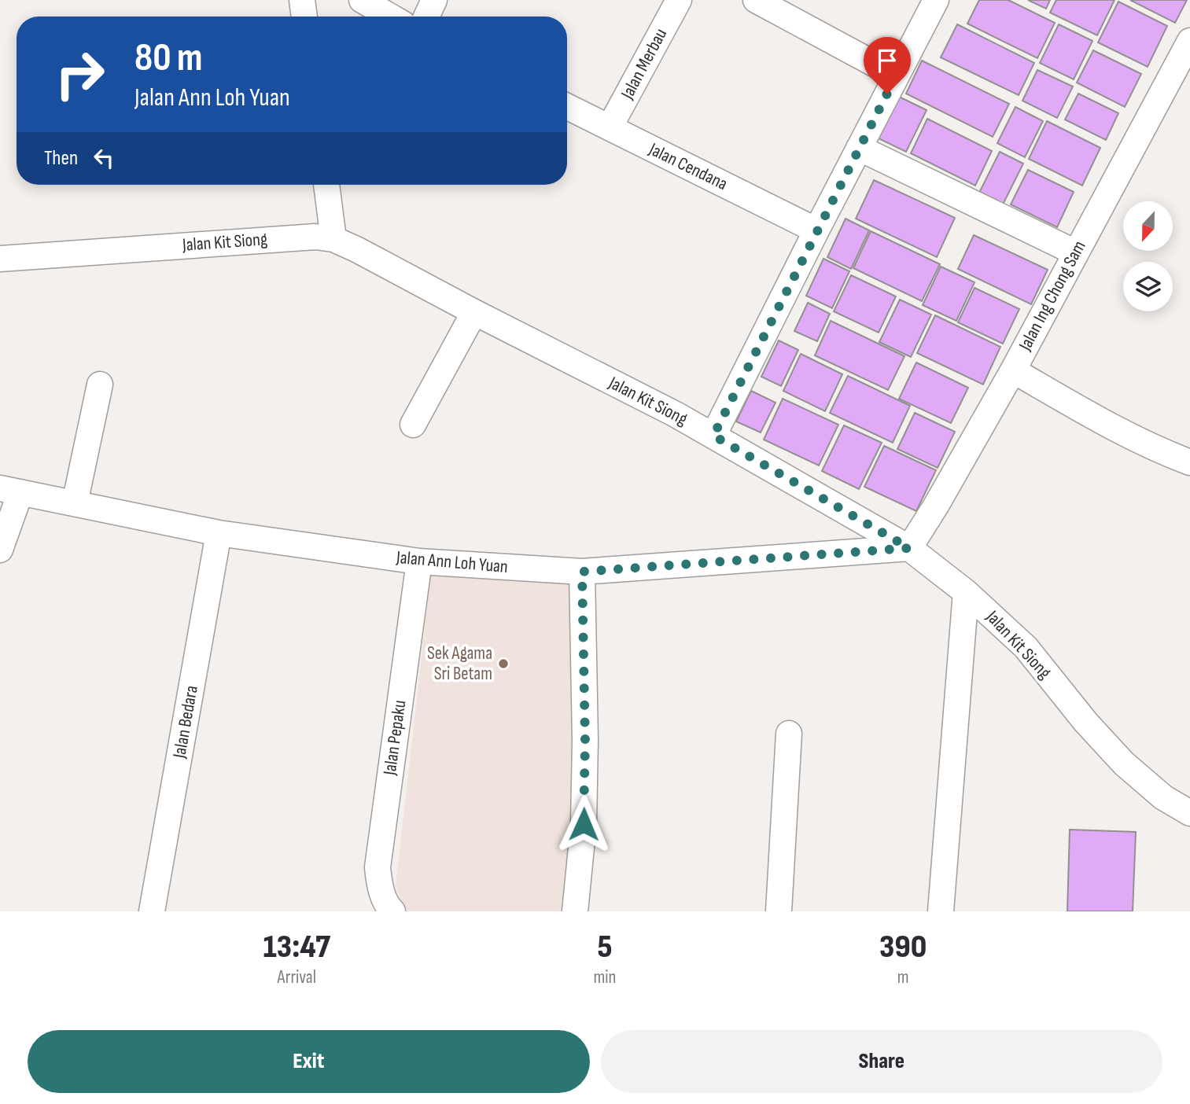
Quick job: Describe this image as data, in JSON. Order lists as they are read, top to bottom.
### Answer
{
  "streets": {
    "street": [
      "Jalan Merbau",
      "Jalan Cendana",
      "Jalan Kit Siong",
      "Jalan Ing Chong Sam",
      "Jalan Ann Loh Yuan",
      "Jalan Bedara",
      "Jalan Pepaku"
    ]
  },
  "crossings": [
    ["Jalan Merbau", "Jalan Cendana"],
    ["Jalan Kit Siong", "Jalan Ing Chong Sam"],
    ["Jalan Kit Siong", "Jalan Ann Loh Yuan"],
    ["Jalan Ing Chong Sam", "Jalan Ann Loh Yuan"],
    ["Jalan Ann Loh Yuan", "Jalan Bedara"],
    ["Jalan Ann Loh Yuan", "Jalan Pepaku"]
  ],
  "places": ["Sek Agama Sri Betam"],
  "north": "bottom",
  "page": {
    "turn": ["80 m", "Jalan Ann Loh Yuan"],
    "then": "Then",
    "eta": [
      "13:47",
      "Arrival",
      "5",
      "min",
      "390",
      "m"
    ],
    "buttons": ["Exit", "Share"]
  }
}
